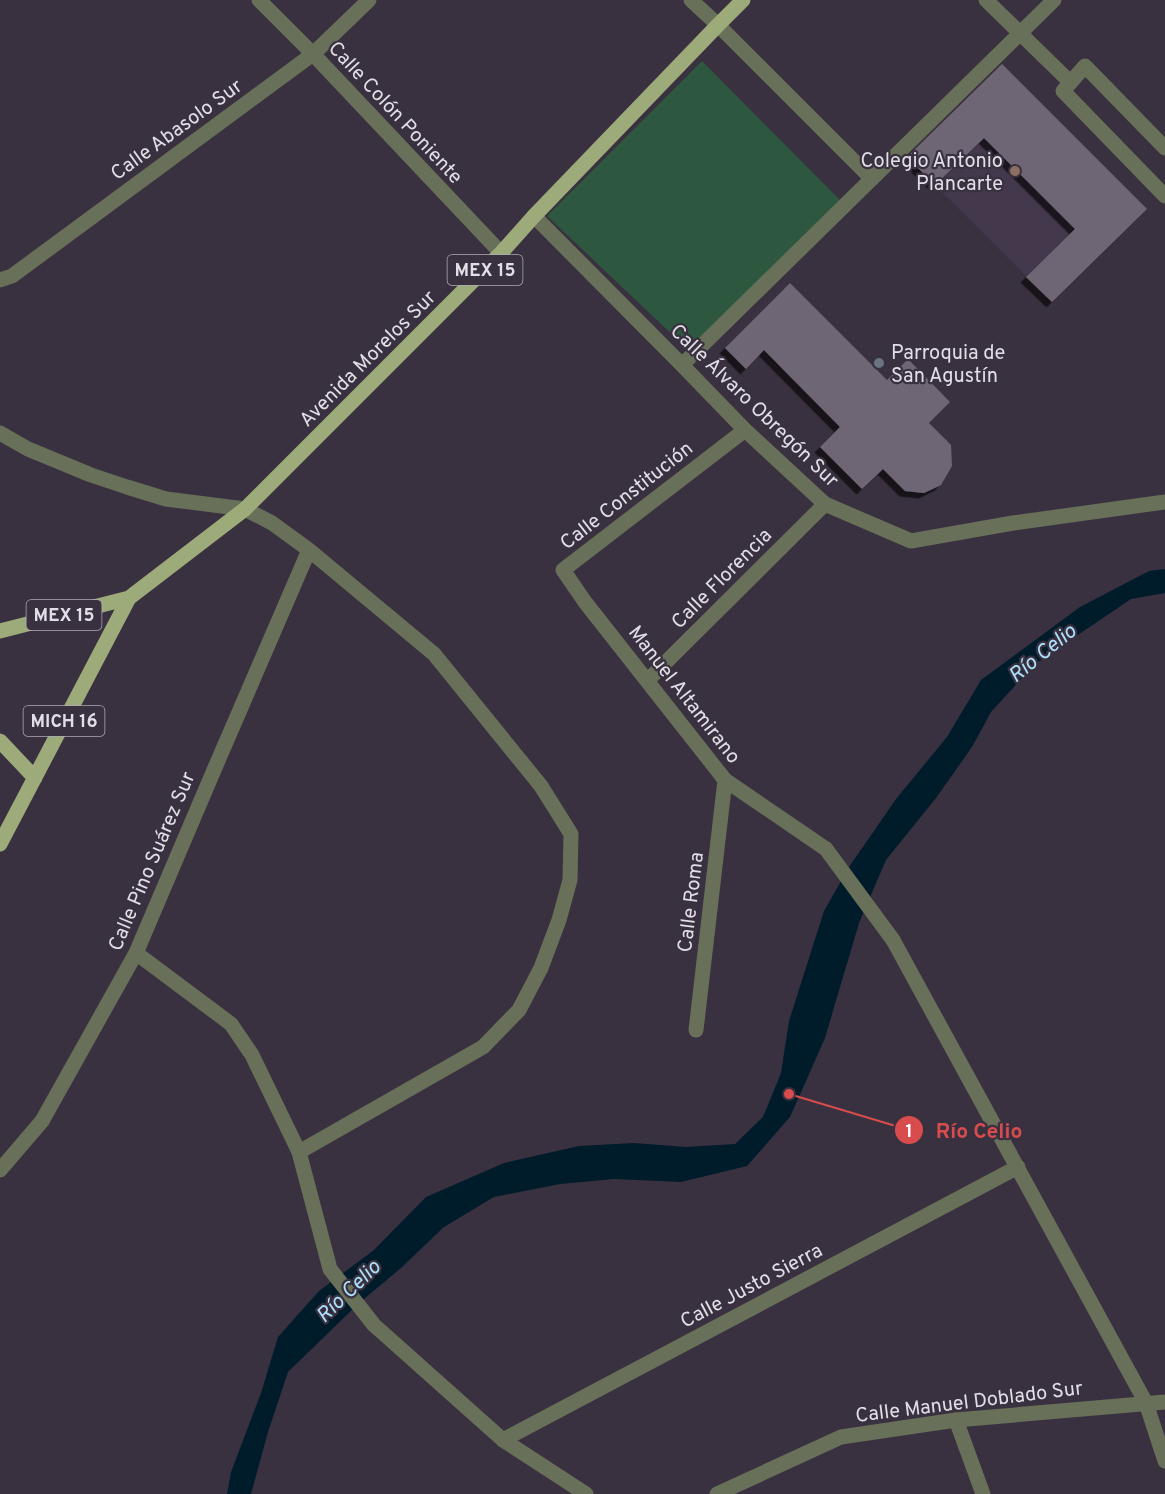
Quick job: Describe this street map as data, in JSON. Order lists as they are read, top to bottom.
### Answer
{
  "streets": {
    "main road": ["MEX 15", "Avenida Morelos Sur", "MICH 16"],
    "street": [
      "Calle Colón Poniente",
      "Calle Abasolo Sur",
      "Calle Álvaro Obregón Sur",
      "Calle Constitución",
      "Calle Florencia",
      "Manuel Altamirano",
      "Calle Pino Suárez Sur",
      "Calle Roma",
      "Calle Justo Sierra",
      "Calle Manuel Doblado Sur"
    ]
  },
  "crossings": [
    ["Calle Colón Poniente", "Calle Abasolo Sur"],
    ["Calle Colón Poniente", "Avenida Morelos Sur"],
    ["MEX 15", "Avenida Morelos Sur"],
    ["MEX 15", "MICH 16"],
    ["Avenida Morelos Sur", "Calle Álvaro Obregón Sur"],
    ["Avenida Morelos Sur", "MICH 16"],
    ["Calle Álvaro Obregón Sur", "Calle Constitución"],
    ["Calle Álvaro Obregón Sur", "Calle Florencia"],
    ["Calle Constitución", "Manuel Altamirano"],
    ["Calle Florencia", "Manuel Altamirano"],
    ["Manuel Altamirano", "Calle Roma"],
    ["Manuel Altamirano", "Calle Justo Sierra"],
    ["Manuel Altamirano", "Calle Manuel Doblado Sur"]
  ],
  "water": ["Río Celio"],
  "places": ["Colegio Antonio Plancarte", "Parroquia de San Agustín", "Río Celio"]
}
